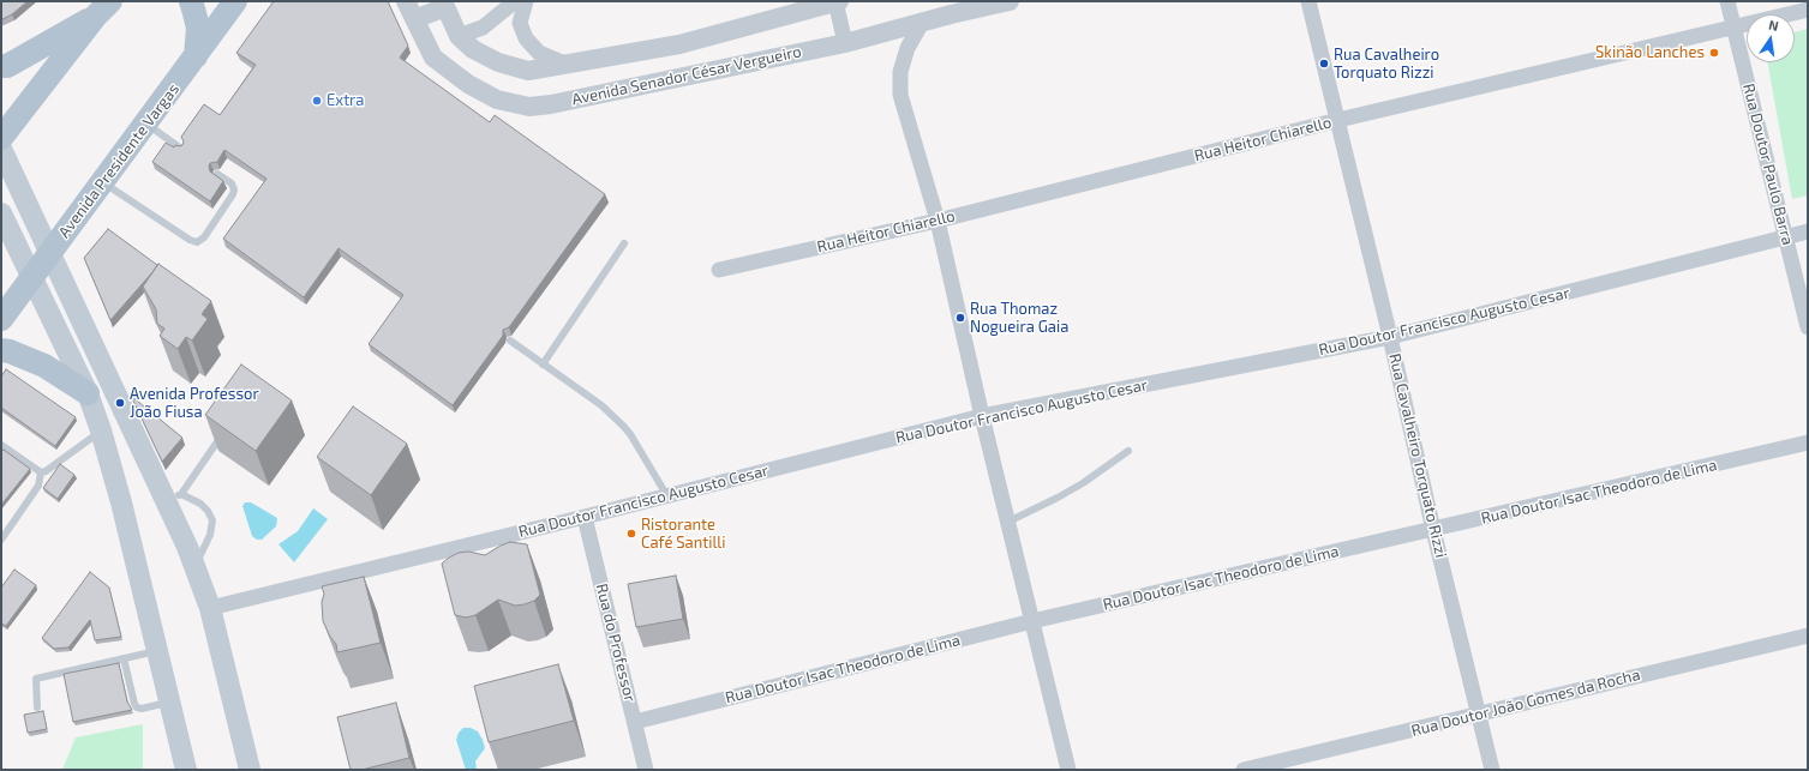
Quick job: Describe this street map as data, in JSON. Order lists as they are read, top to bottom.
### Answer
{
  "streets": {
    "main road": ["Avenida Presidente Vargas"],
    "street": [
      "Avenida Senador César Vergueiro",
      "Rua Heitor Chiarello",
      "Rua Doutor Paulo Barra",
      "Rua Doutor Francisco Augusto Cesar",
      "Rua Cavalheiro Torquato Rizzi",
      "Rua Doutor Isac Theodoro de Lima",
      "Rua do Professor",
      "Rua Doutor João Gomes da Rocha"
    ]
  },
  "crossings": [
    ["Rua Heitor Chiarello", "Rua Doutor Paulo Barra"],
    ["Rua Heitor Chiarello", "Rua Cavalheiro Torquato Rizzi"],
    ["Rua Doutor Paulo Barra", "Rua Doutor Francisco Augusto Cesar"],
    ["Rua Doutor Francisco Augusto Cesar", "Rua Cavalheiro Torquato Rizzi"],
    ["Rua Doutor Francisco Augusto Cesar", "Rua do Professor"],
    ["Rua Cavalheiro Torquato Rizzi", "Rua Doutor Isac Theodoro de Lima"],
    ["Rua Cavalheiro Torquato Rizzi", "Rua Doutor João Gomes da Rocha"],
    ["Rua Doutor Isac Theodoro de Lima", "Rua do Professor"]
  ],
  "places": [
    "Skinão Lanches",
    "Rua Cavalheiro Torquato Rizzi",
    "Extra",
    "Rua Thomaz Nogueira Gaia",
    "Avenida Professor João Fiusa",
    "Ristorante Café Santilli"
  ],
  "north": "top"
}
